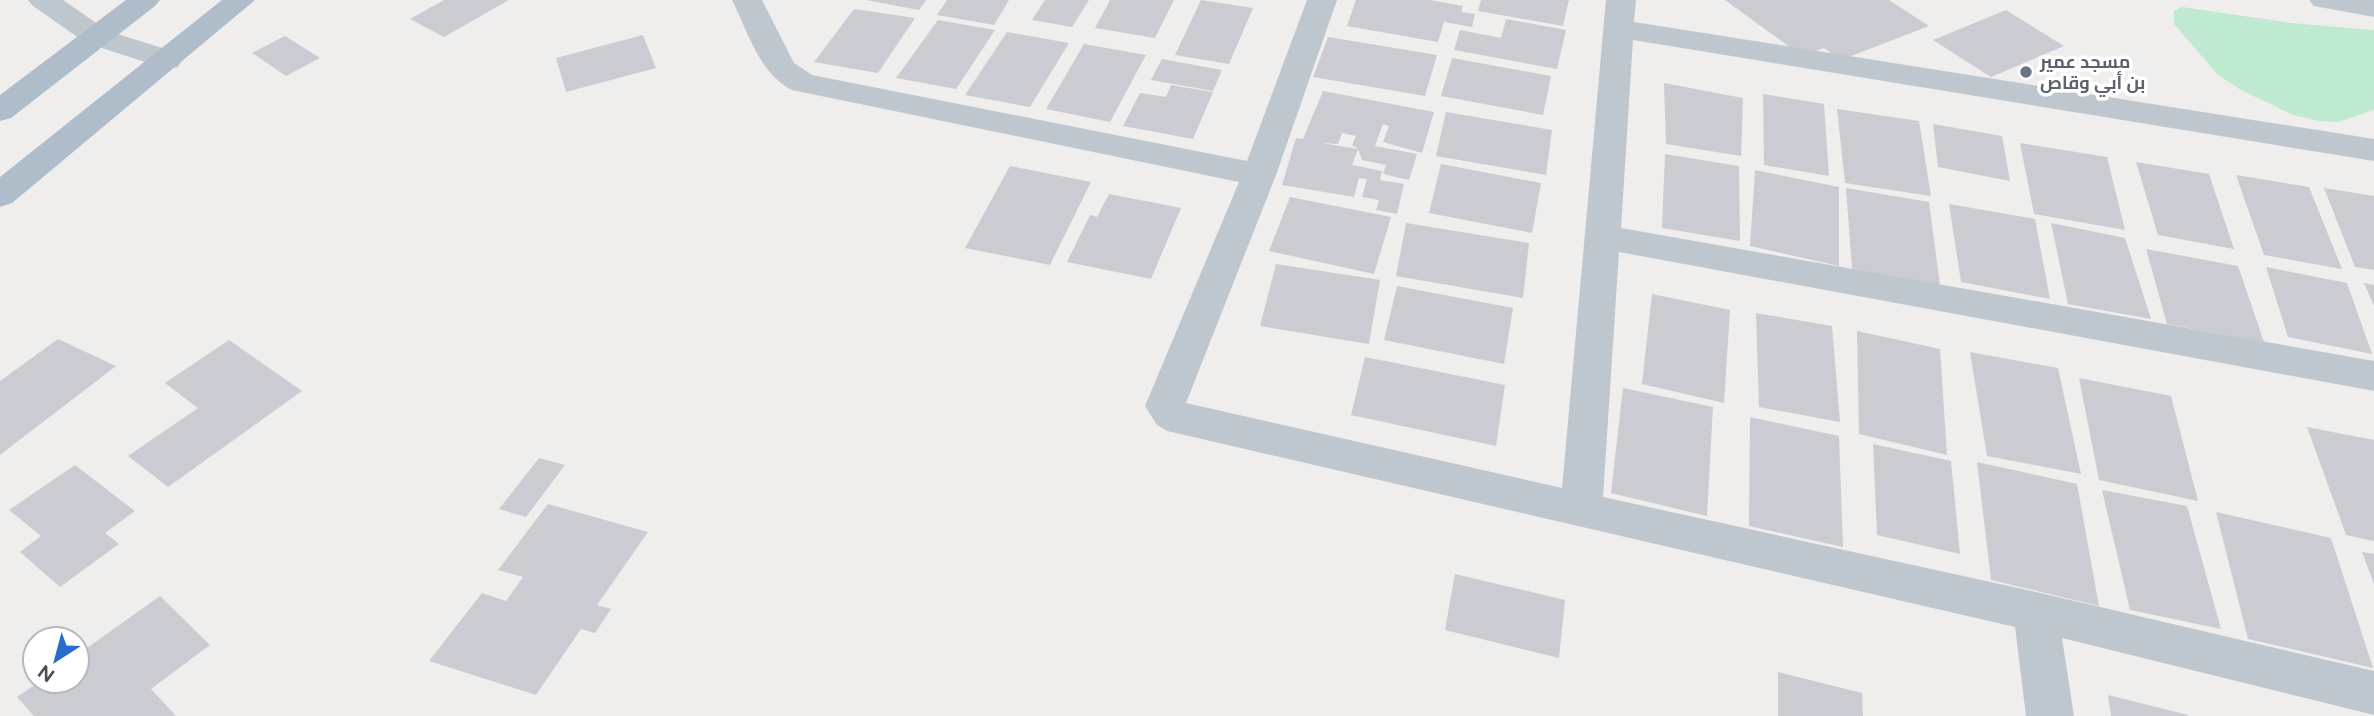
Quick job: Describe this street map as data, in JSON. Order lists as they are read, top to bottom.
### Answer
{
  "places": ["مسجد عمير بن أبي وقاص"],
  "north": "bottom left"
}
